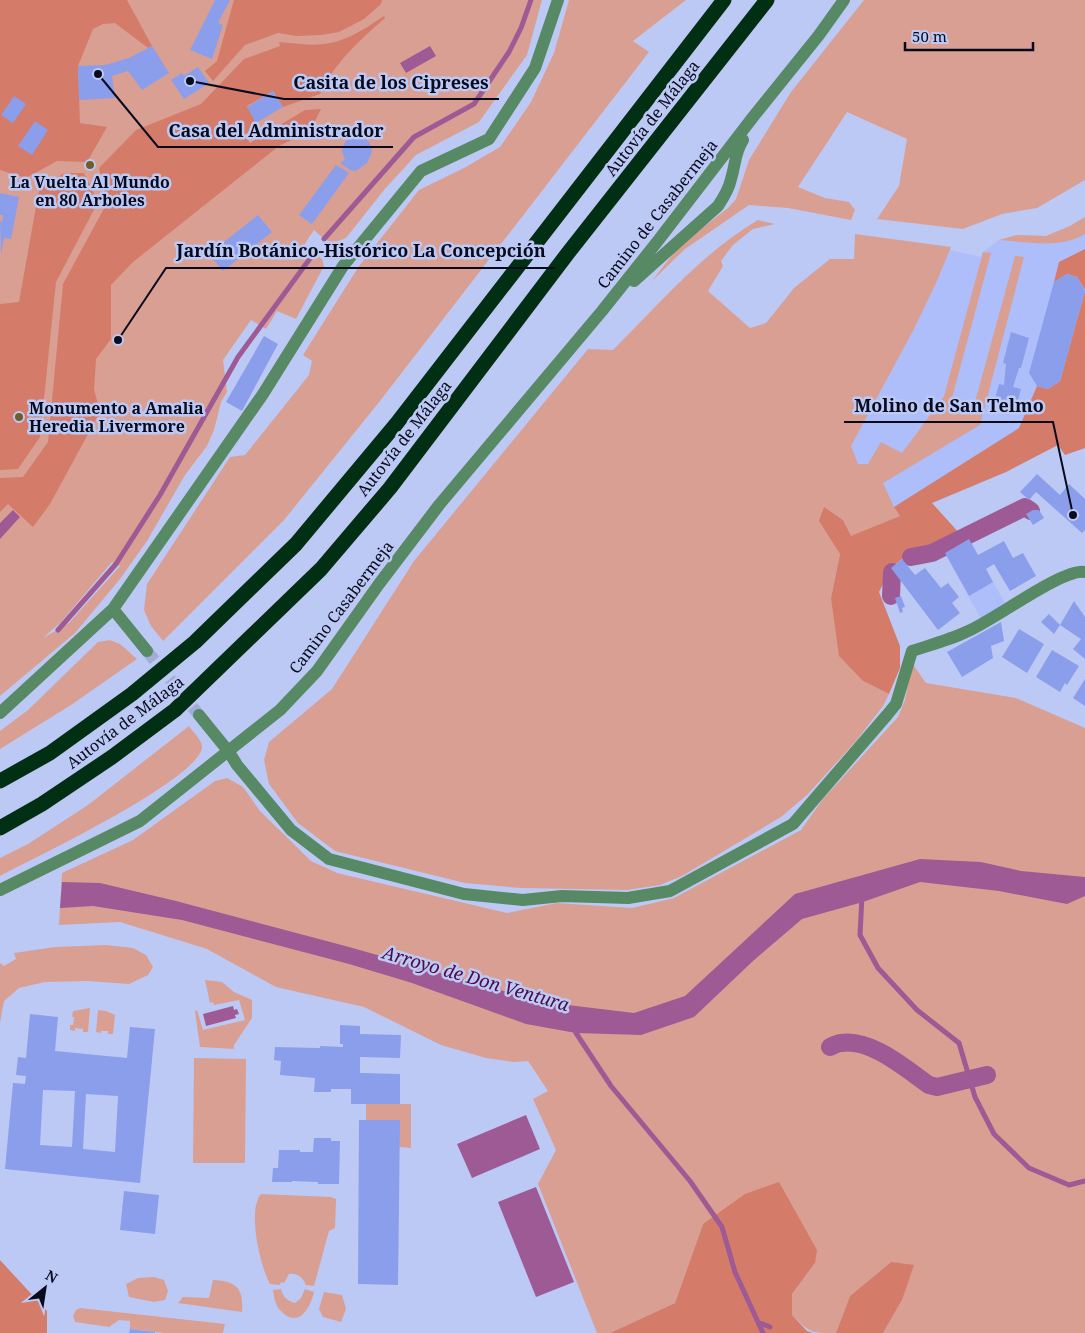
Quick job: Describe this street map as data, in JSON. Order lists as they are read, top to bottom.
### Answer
{
  "streets": {
    "highway": ["Autovía de Málaga"],
    "street": ["Camino de Casabermeja", "Camino Casabermeja"]
  },
  "crossings": [
    ["Camino de Casabermeja", "Camino Casabermeja"]
  ],
  "water": ["Arroyo de Don Ventura"],
  "places": [
    "Casa del Administrador",
    "Casita de los Cipreses",
    "La Vuelta Al Mundo en 80 Arboles",
    "Jardín Botánico-Histórico La Concepción",
    "Monumento a Amalia Heredia Livermore",
    "Molino de San Telmo"
  ],
  "scale_bar": "50 m",
  "north": "top right"
}
